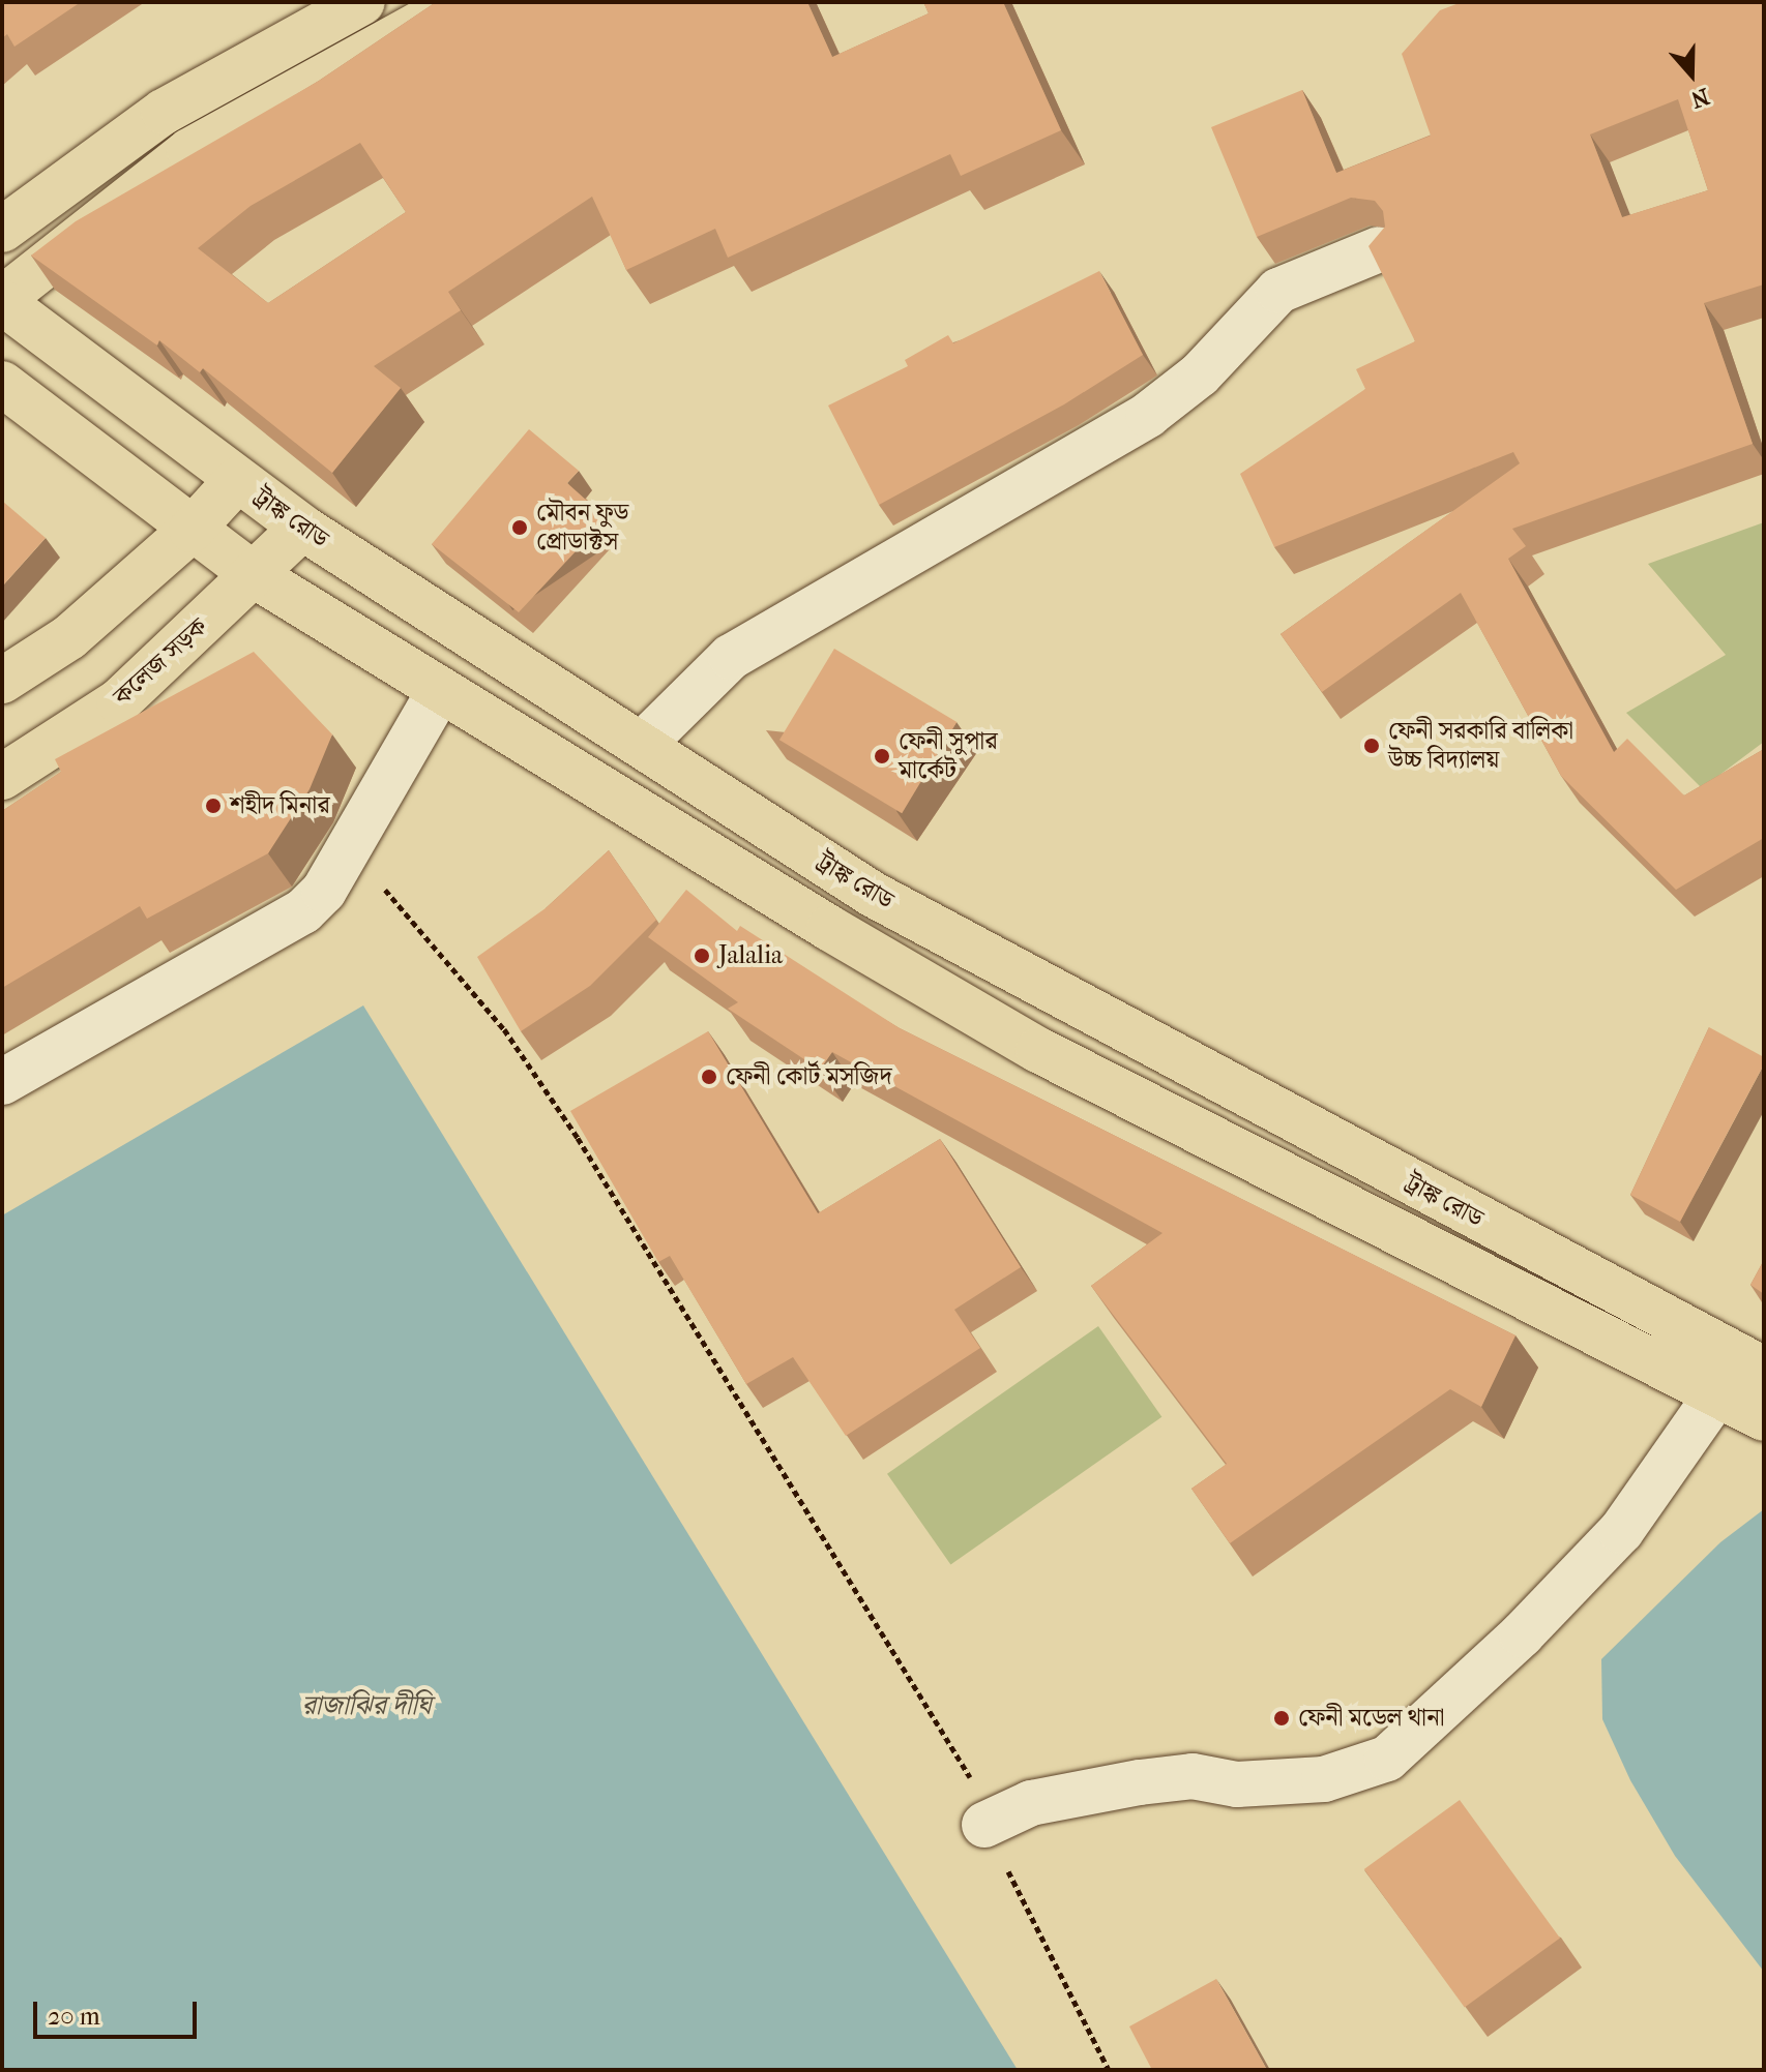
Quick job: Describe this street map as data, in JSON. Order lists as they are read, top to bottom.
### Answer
{
  "streets": {
    "main road": ["ট্রাঙ্ক রোড", "কলেজ সড়ক"]
  },
  "crossings": [
    ["ট্রাঙ্ক রোড", "কলেজ সড়ক"]
  ],
  "water": ["রাজাঝির দীঘি"],
  "places": [
    "মৌবন ফুড প্রোডাক্টস",
    "ফেনী সরকারি বালিকা উচ্চ বিদ্যালয়",
    "ফেনী সুপার মার্কেট",
    "শহীদ মিনার",
    "Jalalia",
    "ফেনী কোর্ট মসজিদ",
    "ফেনী মডেল থানা"
  ],
  "scale_bar": "20 m",
  "north": "bottom"
}
